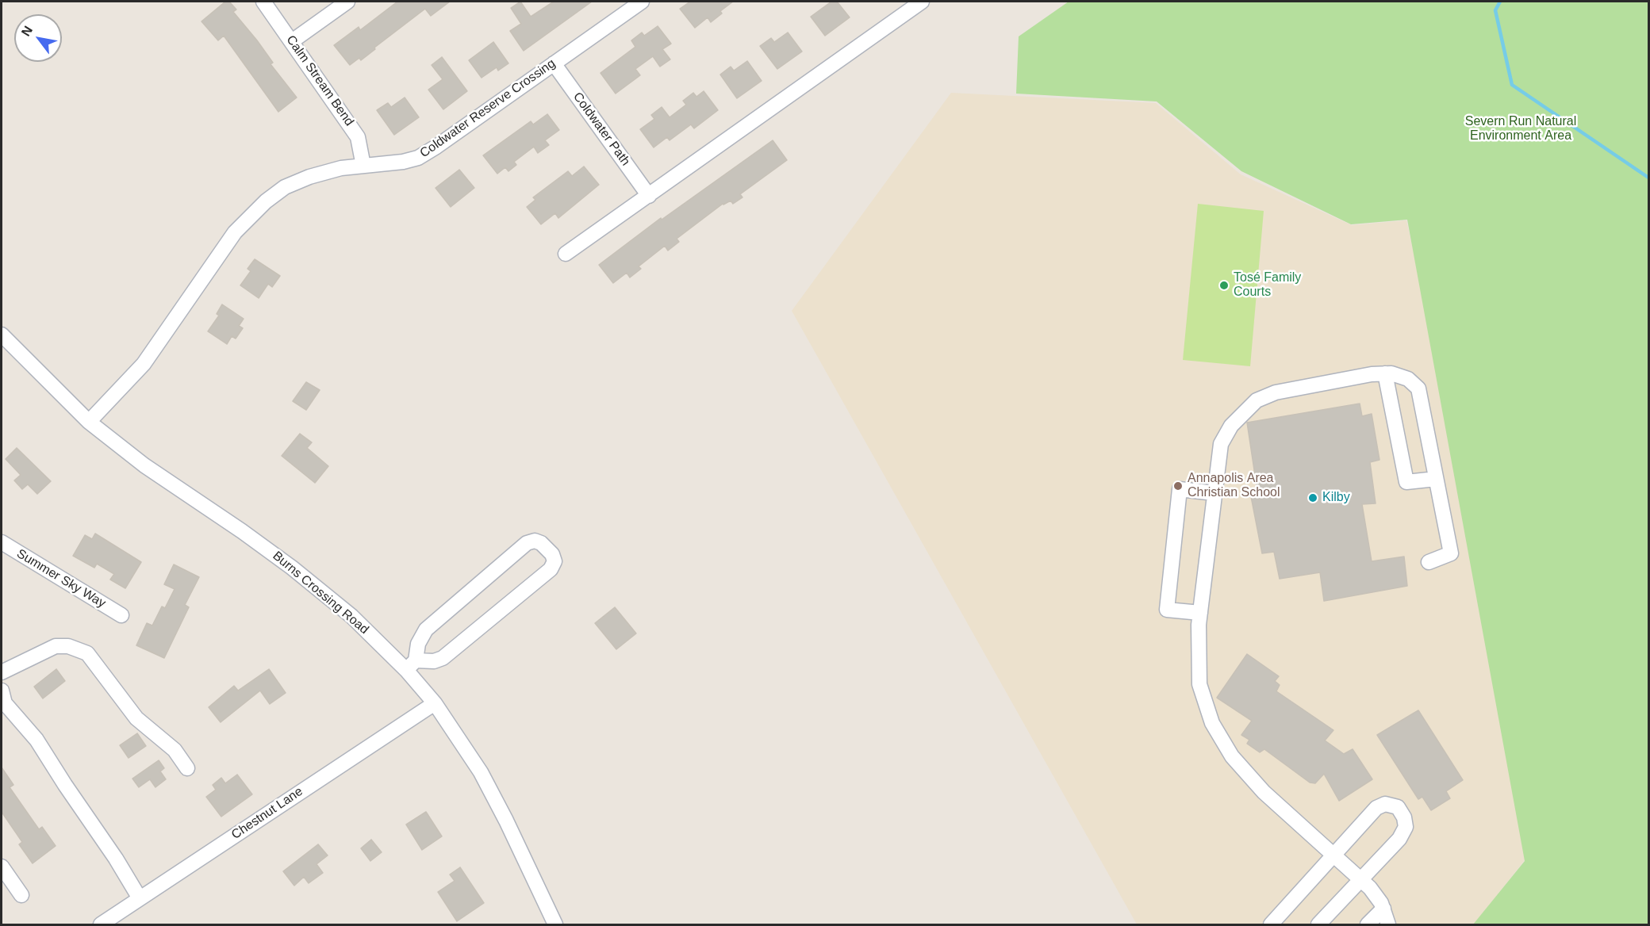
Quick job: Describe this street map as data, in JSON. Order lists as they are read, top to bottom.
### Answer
{
  "streets": {
    "street": [
      "Calm Stream Bend",
      "Coldwater Reserve Crossing",
      "Coldwater Path",
      "Summer Sky Way",
      "Burns Crossing Road",
      "Chestnut Lane"
    ]
  },
  "crossings": [
    ["Calm Stream Bend", "Coldwater Reserve Crossing"],
    ["Coldwater Reserve Crossing", "Coldwater Path"],
    ["Coldwater Reserve Crossing", "Burns Crossing Road"],
    ["Burns Crossing Road", "Chestnut Lane"]
  ],
  "parks": ["Severn Run Natural Environment Area"],
  "places": ["Tosé Family Courts", "Annapolis Area Christian School", "Kilby"],
  "north": "top left"
}
